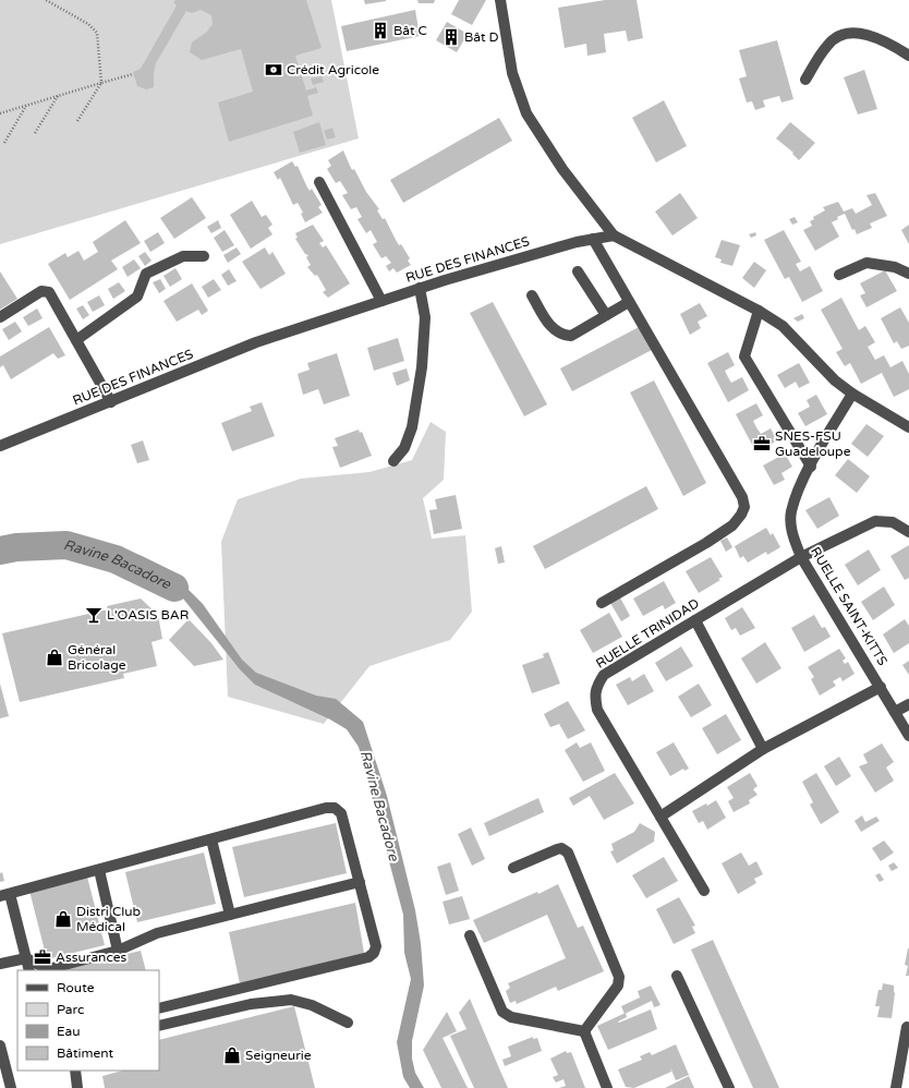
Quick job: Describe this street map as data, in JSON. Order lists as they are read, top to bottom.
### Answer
{
  "streets": {
    "street": ["RUE DES FINANCES", "RUELLE SAINT-KITTS", "RUELLE TRINIDAD"]
  },
  "crossings": [
    ["RUELLE SAINT-KITTS", "RUELLE TRINIDAD"]
  ],
  "water": ["Ravine Bacadore"],
  "places": {
    "building": ["Bât C", "Bât D"],
    "bank": ["Crédit Agricole"],
    "office": ["SNES-FSU Guadeloupe", "Assurances"],
    "bar": ["L'OASIS BAR"],
    "shop": ["Général Bricolage", "Distri Club Médical", "Seigneurie"]
  },
  "legend": [
    "Route",
    "Parc",
    "Eau",
    "Bâtiment"
  ]
}
